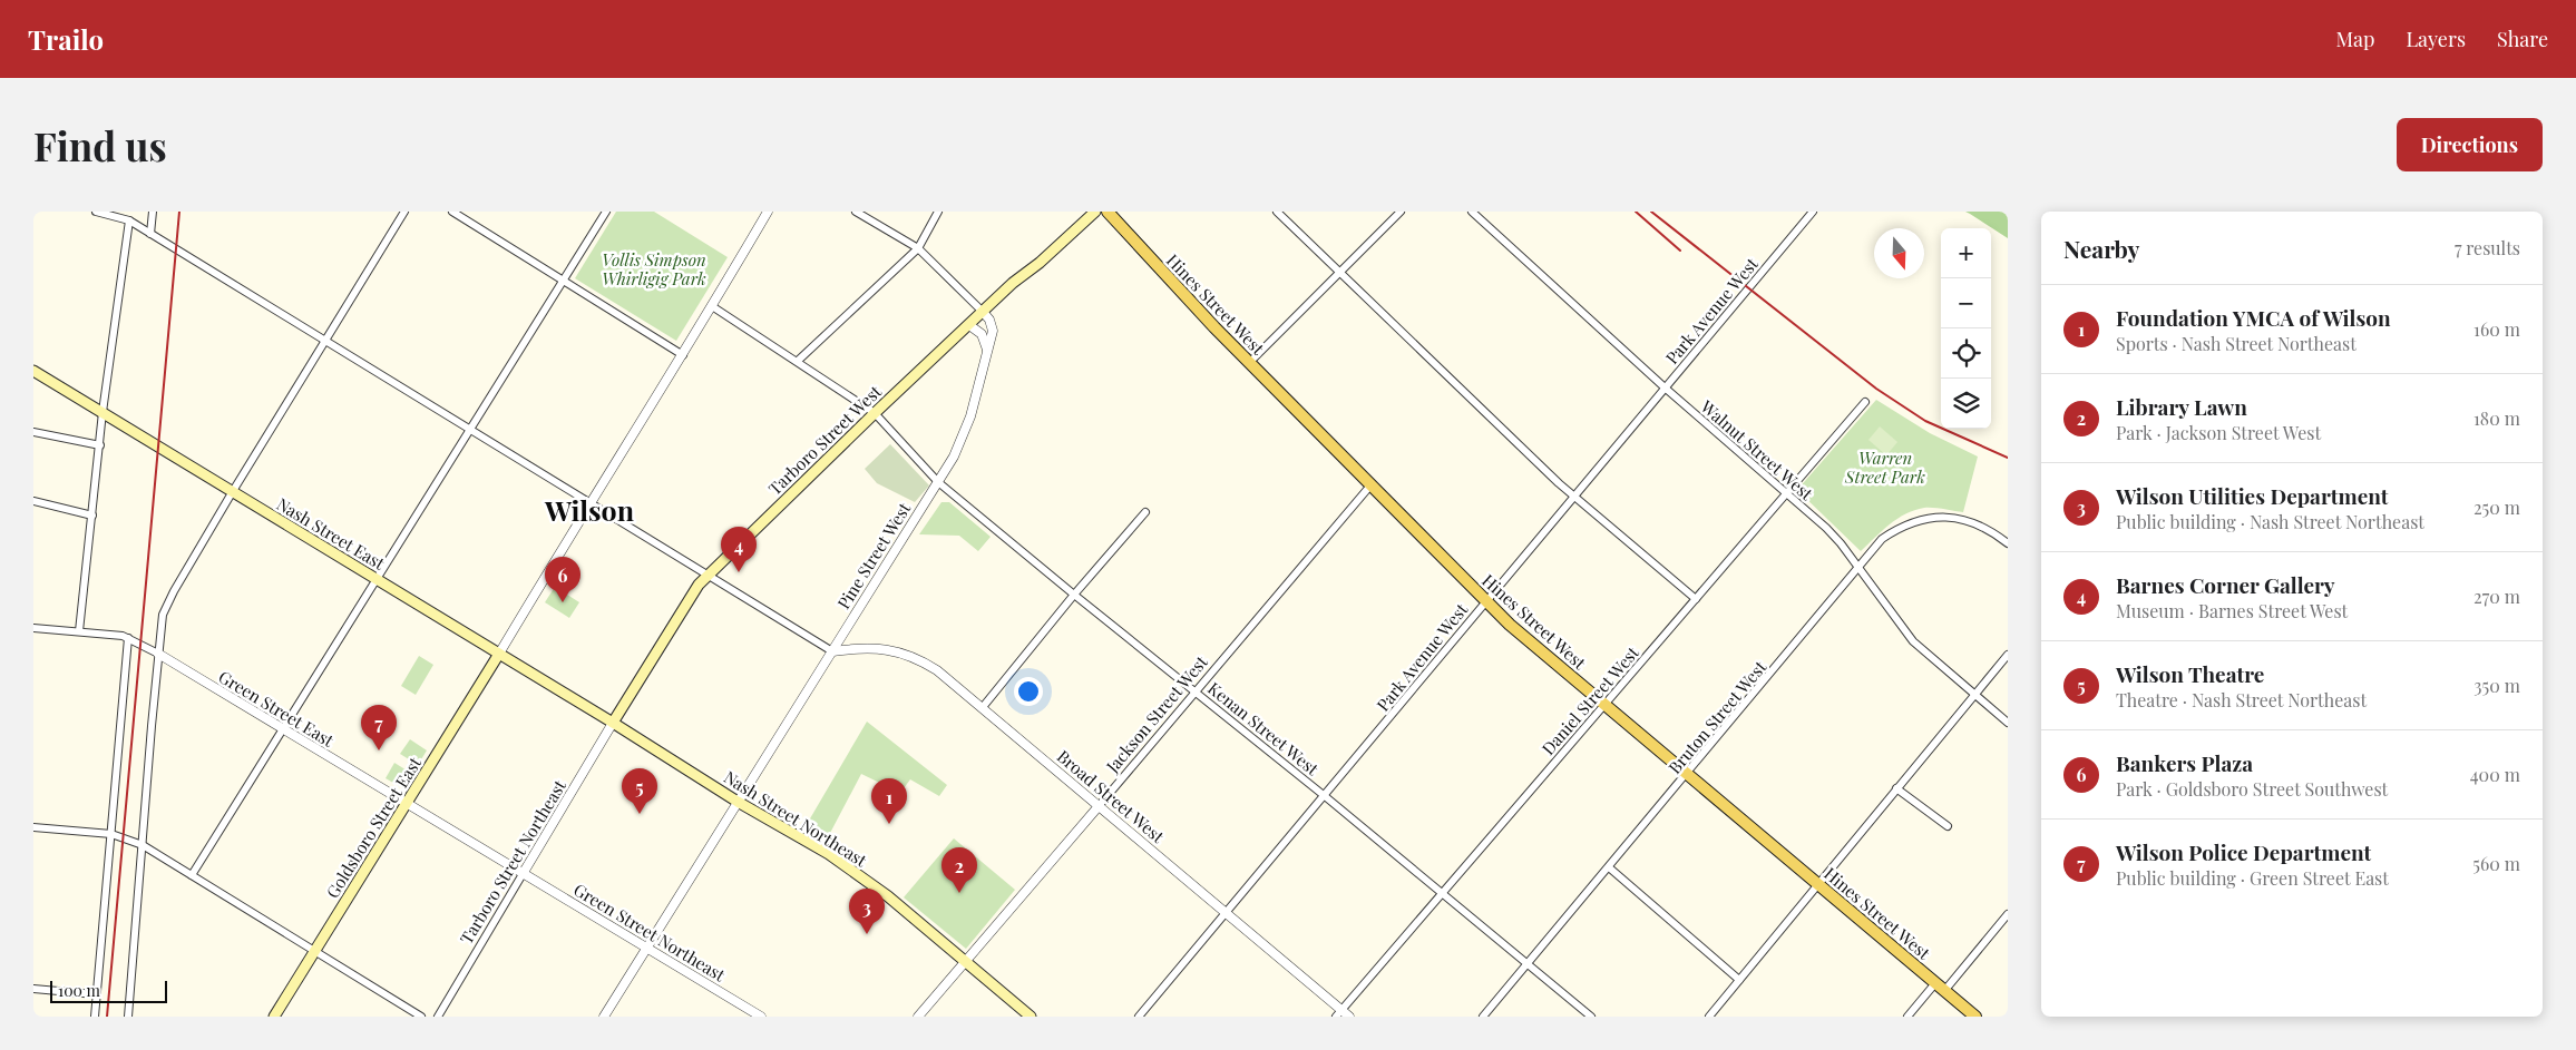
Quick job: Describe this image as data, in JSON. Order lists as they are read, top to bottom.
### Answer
{
  "streets": {
    "main road": [
      "Hines Street West",
      "Tarboro Street West",
      "Nash Street East",
      "Nash Street Northeast",
      "Goldsboro Street East"
    ],
    "street": [
      "Park Avenue West",
      "Walnut Street West",
      "Pine Street West",
      "Daniel Street West",
      "Green Street East",
      "Jackson Street West",
      "Bruton Street West",
      "Kenan Street West",
      "Broad Street West",
      "Tarboro Street Northeast",
      "Green Street Northeast"
    ]
  },
  "crossings": [
    ["Hines Street West", "Park Avenue West"],
    ["Hines Street West", "Daniel Street West"],
    ["Hines Street West", "Jackson Street West"],
    ["Hines Street West", "Bruton Street West"],
    ["Park Avenue West", "Walnut Street West"],
    ["Park Avenue West", "Kenan Street West"],
    ["Park Avenue West", "Broad Street West"],
    ["Tarboro Street West", "Nash Street East"],
    ["Tarboro Street West", "Pine Street West"],
    ["Tarboro Street West", "Kenan Street West"],
    ["Tarboro Street West", "Nash Street Northeast"],
    ["Tarboro Street West", "Tarboro Street Northeast"],
    ["Walnut Street West", "Daniel Street West"],
    ["Walnut Street West", "Bruton Street West"],
    ["Nash Street East", "Nash Street Northeast"],
    ["Nash Street East", "Goldsboro Street East"],
    ["Nash Street East", "Tarboro Street Northeast"],
    ["Pine Street West", "Kenan Street West"],
    ["Pine Street West", "Broad Street West"],
    ["Pine Street West", "Nash Street Northeast"],
    ["Pine Street West", "Green Street Northeast"],
    ["Daniel Street West", "Kenan Street West"],
    ["Daniel Street West", "Broad Street West"],
    ["Green Street East", "Goldsboro Street East"],
    ["Green Street East", "Tarboro Street Northeast"],
    ["Green Street East", "Green Street Northeast"],
    ["Jackson Street West", "Kenan Street West"],
    ["Jackson Street West", "Broad Street West"],
    ["Jackson Street West", "Nash Street Northeast"],
    ["Bruton Street West", "Kenan Street West"],
    ["Nash Street Northeast", "Tarboro Street Northeast"],
    ["Tarboro Street Northeast", "Green Street Northeast"]
  ],
  "districts": ["Wilson"],
  "parks": ["Vollis Simpson Whirligig Park", "Warren Street Park"],
  "scale_bar": "100 m",
  "north": "bottom",
  "page": {
    "header": "Trailo",
    "nav": ["Map", "Layers", "Share"],
    "buttons": "Directions",
    "title": "Find us",
    "heading": ["Nearby", "7 results"],
    "map_buttons": ["+", "−"],
    "list": [
      {
        "mark": "1",
        "name": "Foundation YMCA of Wilson",
        "note": "Sports · Nash Street Northeast",
        "value": "160 m"
      },
      {
        "mark": "2",
        "name": "Library Lawn",
        "note": "Park · Jackson Street West",
        "value": "180 m"
      },
      {
        "mark": "3",
        "name": "Wilson Utilities Department",
        "note": "Public building · Nash Street Northeast",
        "value": "250 m"
      },
      {
        "mark": "4",
        "name": "Barnes Corner Gallery",
        "note": "Museum · Barnes Street West",
        "value": "270 m"
      },
      {
        "mark": "5",
        "name": "Wilson Theatre",
        "note": "Theatre · Nash Street Northeast",
        "value": "350 m"
      },
      {
        "mark": "6",
        "name": "Bankers Plaza",
        "note": "Park · Goldsboro Street Southwest",
        "value": "400 m"
      },
      {
        "mark": "7",
        "name": "Wilson Police Department",
        "note": "Public building · Green Street East",
        "value": "560 m"
      }
    ],
    "pins": [
      "4",
      "6",
      "7",
      "5",
      "1",
      "2",
      "3"
    ],
    "scale": "100 m"
  }
}
